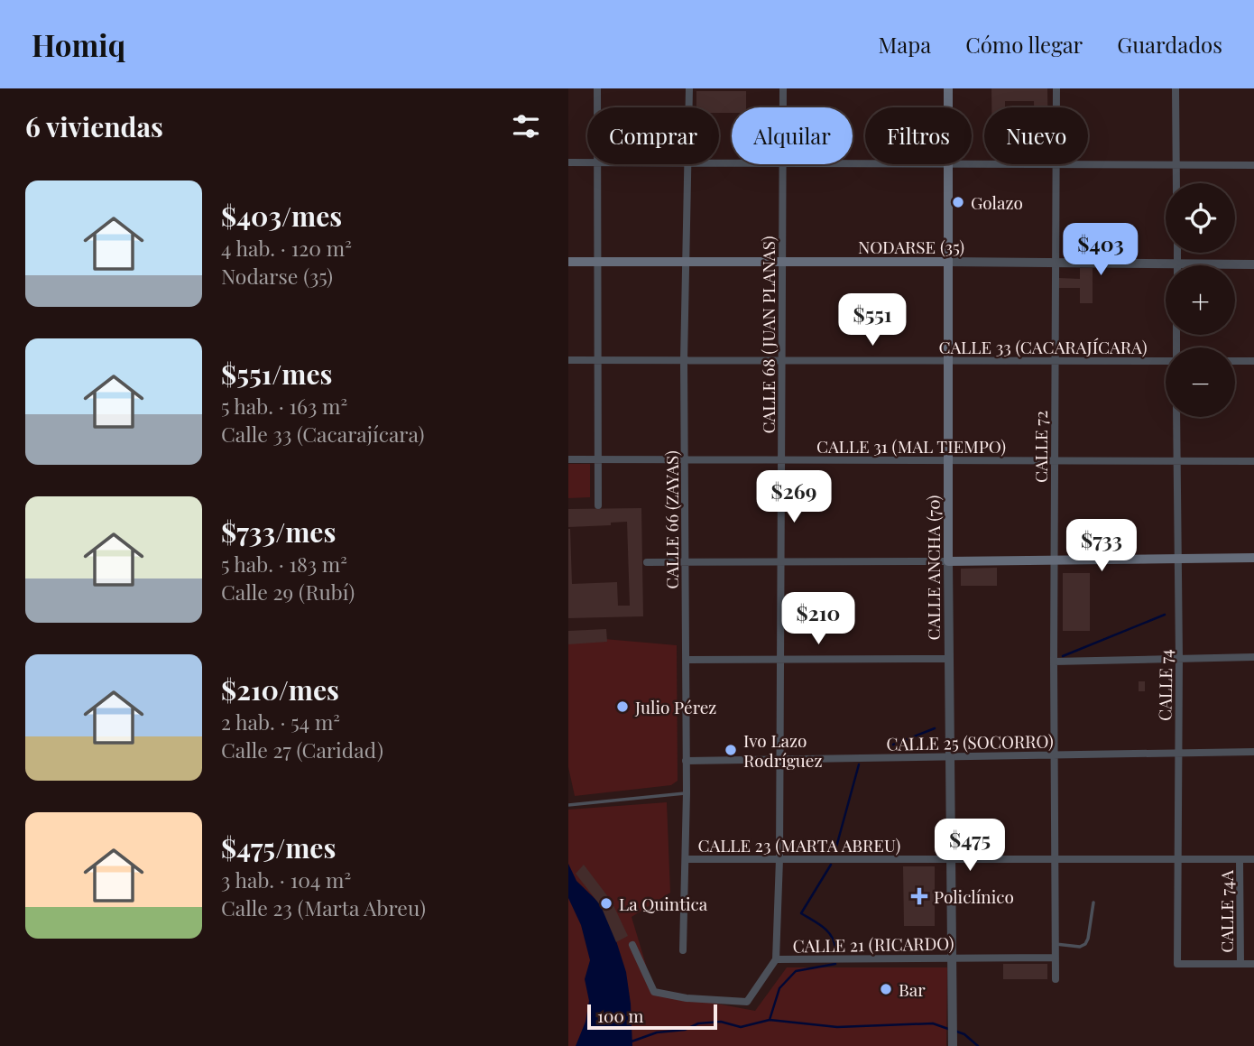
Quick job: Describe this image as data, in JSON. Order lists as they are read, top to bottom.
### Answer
{
  "streets": {
    "main road": ["NODARSE (35)", "CALLE ANCHA (70)"],
    "street": [
      "CALLE 68 (JUAN PLANAS)",
      "CALLE 33 (CACARAJÍCARA)",
      "CALLE 31 (MAL TIEMPO)",
      "CALLE 72",
      "CALLE 66 (ZAYAS)",
      "CALLE 74",
      "CALLE 25 (SOCORRO)",
      "CALLE 23 (MARTA ABREU)",
      "CALLE 74A",
      "CALLE 21 (RICARDO)"
    ]
  },
  "crossings": [
    ["NODARSE (35)", "CALLE 68 (JUAN PLANAS)"],
    ["NODARSE (35)", "CALLE 72"],
    ["NODARSE (35)", "CALLE 66 (ZAYAS)"],
    ["NODARSE (35)", "CALLE ANCHA (70)"],
    ["CALLE 68 (JUAN PLANAS)", "CALLE 33 (CACARAJÍCARA)"],
    ["CALLE 68 (JUAN PLANAS)", "CALLE 31 (MAL TIEMPO)"],
    ["CALLE 68 (JUAN PLANAS)", "CALLE 25 (SOCORRO)"],
    ["CALLE 68 (JUAN PLANAS)", "CALLE 23 (MARTA ABREU)"],
    ["CALLE 68 (JUAN PLANAS)", "CALLE 21 (RICARDO)"],
    ["CALLE 33 (CACARAJÍCARA)", "CALLE 72"],
    ["CALLE 33 (CACARAJÍCARA)", "CALLE 66 (ZAYAS)"],
    ["CALLE 33 (CACARAJÍCARA)", "CALLE ANCHA (70)"],
    ["CALLE 31 (MAL TIEMPO)", "CALLE 72"],
    ["CALLE 31 (MAL TIEMPO)", "CALLE 66 (ZAYAS)"],
    ["CALLE 31 (MAL TIEMPO)", "CALLE ANCHA (70)"],
    ["CALLE 31 (MAL TIEMPO)", "CALLE 74"],
    ["CALLE 72", "CALLE 25 (SOCORRO)"],
    ["CALLE 72", "CALLE 23 (MARTA ABREU)"],
    ["CALLE 72", "CALLE 21 (RICARDO)"],
    ["CALLE 66 (ZAYAS)", "CALLE 25 (SOCORRO)"],
    ["CALLE 66 (ZAYAS)", "CALLE 23 (MARTA ABREU)"],
    ["CALLE ANCHA (70)", "CALLE 25 (SOCORRO)"],
    ["CALLE ANCHA (70)", "CALLE 23 (MARTA ABREU)"],
    ["CALLE ANCHA (70)", "CALLE 21 (RICARDO)"],
    ["CALLE 74", "CALLE 25 (SOCORRO)"],
    ["CALLE 74", "CALLE 23 (MARTA ABREU)"],
    ["CALLE 74", "CALLE 74A"],
    ["CALLE 23 (MARTA ABREU)", "CALLE 74A"]
  ],
  "places": {
    "other": [
      "Golazo",
      "Julio Pérez",
      "Ivo Lazo Rodríguez",
      "La Quintica",
      "Bar"
    ],
    "health": ["Policlínico"]
  },
  "scale_bar": "100 m",
  "page": {
    "header": "Homiq",
    "nav": ["Mapa", "Cómo llegar", "Guardados"],
    "heading": "6 viviendas",
    "chip": [
      "Comprar",
      "Alquilar",
      "Filtros",
      "Nuevo"
    ],
    "list": [
      {
        "name": "$403/mes",
        "note": "4 hab. · 120 m² · Nodarse (35)"
      },
      {
        "name": "$551/mes",
        "note": "5 hab. · 163 m² · Calle 33 (Cacarajícara)"
      },
      {
        "name": "$733/mes",
        "note": "5 hab. · 183 m² · Calle 29 (Rubí)"
      },
      {
        "name": "$210/mes",
        "note": "2 hab. · 54 m² · Calle 27 (Caridad)"
      },
      {
        "name": "$475/mes",
        "note": "3 hab. · 104 m² · Calle 23 (Marta Abreu)"
      }
    ],
    "map_buttons": ["+", "−"],
    "price": [
      "$403",
      "$551",
      "$269",
      "$733",
      "$210",
      "$475"
    ],
    "scale": "100 m"
  }
}
